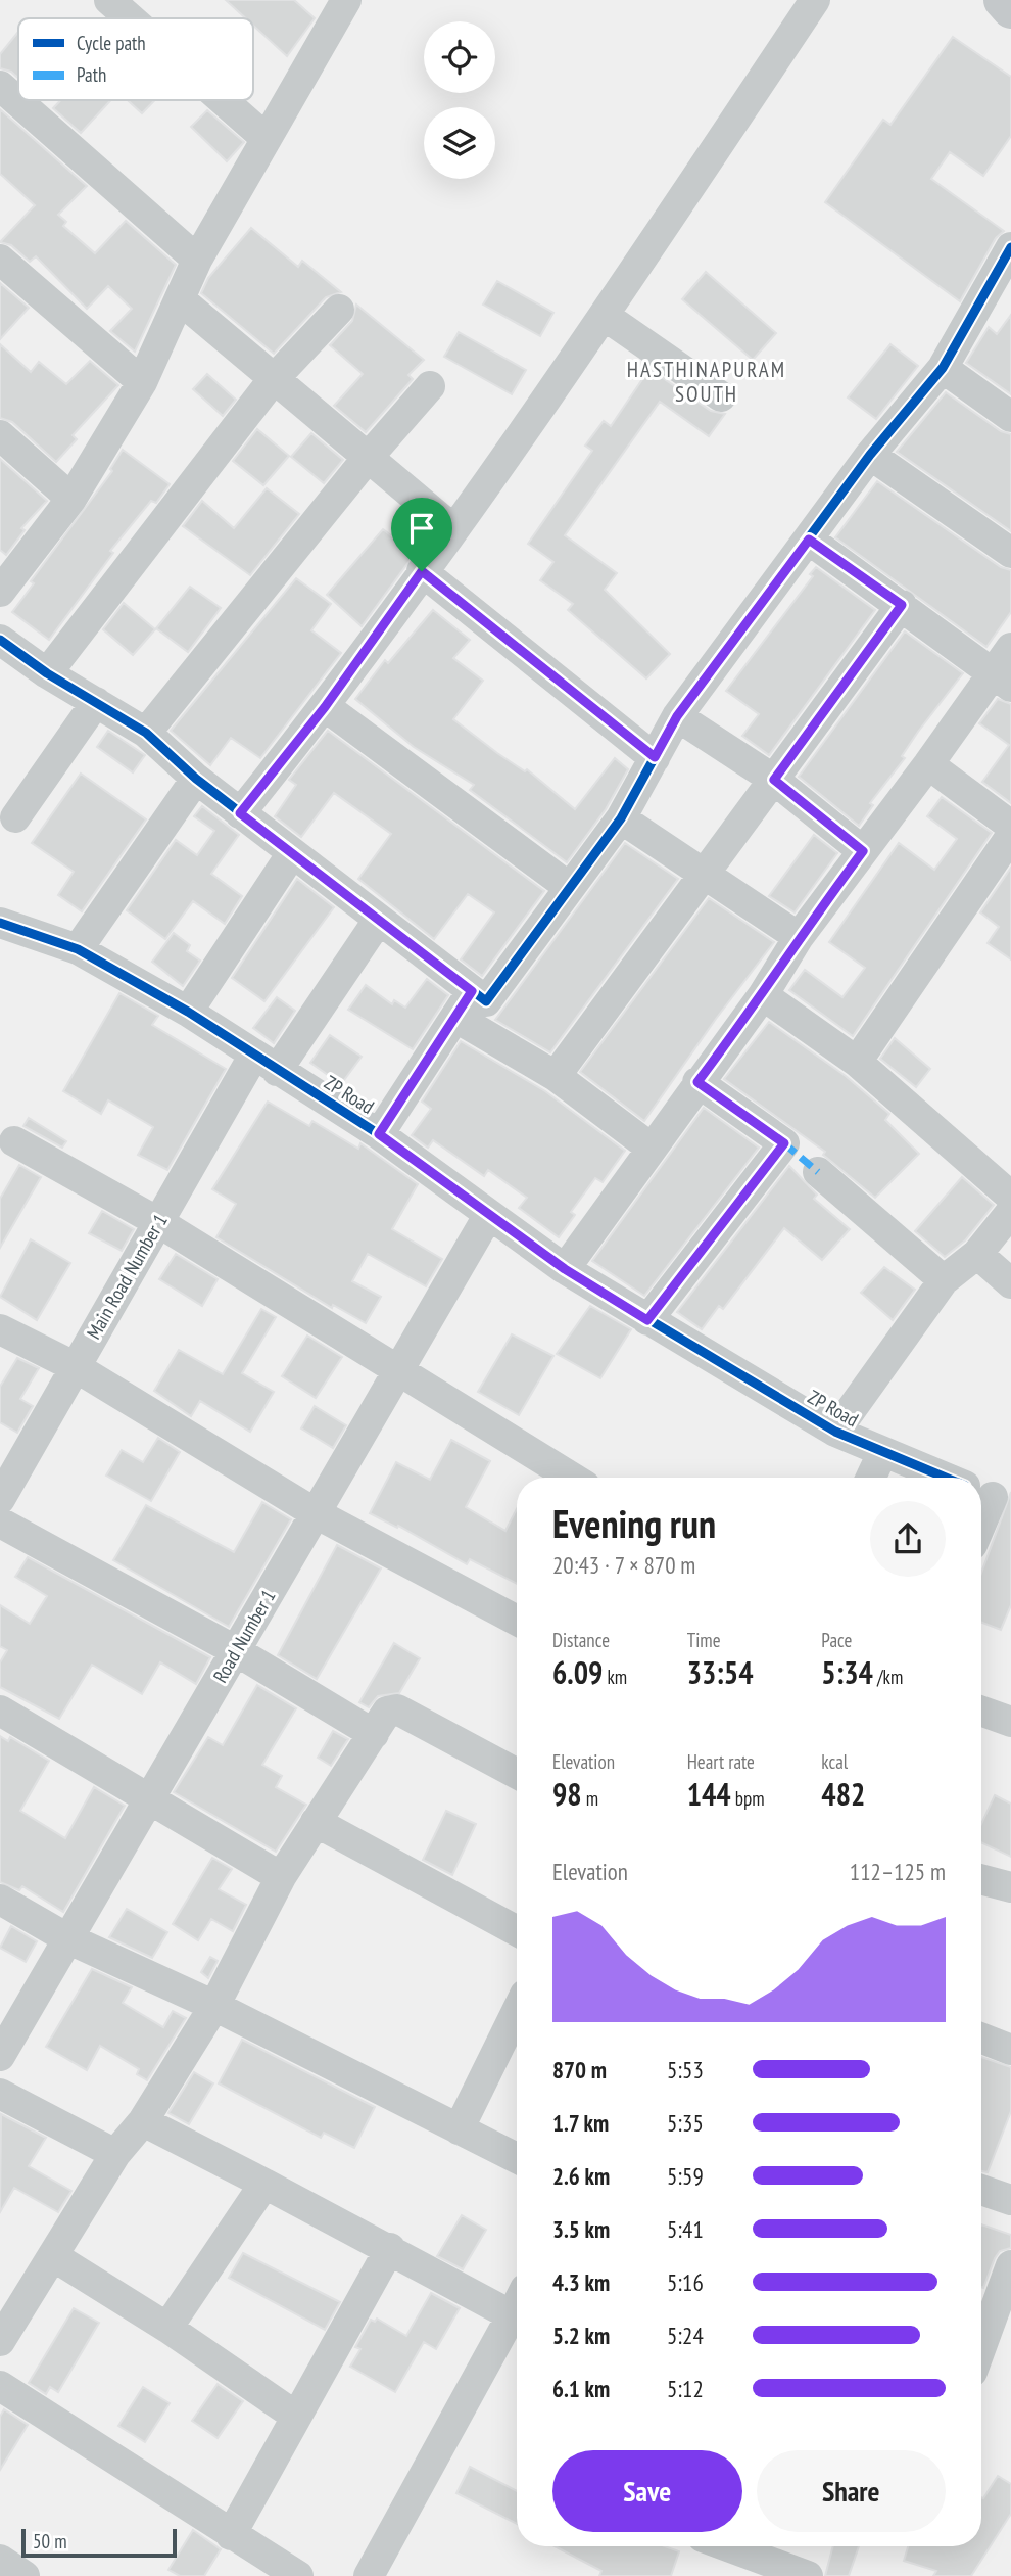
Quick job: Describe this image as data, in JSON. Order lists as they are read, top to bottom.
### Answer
{
  "streets": {
    "street": ["ZP Road", "Main Road Number 1", "Road Number 1"]
  },
  "crossings": [
    ["ZP Road", "Main Road Number 1"],
    ["ZP Road", "Road Number 1"]
  ],
  "districts": ["HASTHINAPURAM SOUTH"],
  "legend": ["Cycle path", "Path"],
  "scale_bar": "50 m",
  "page": {
    "heading": ["Evening run", "20:43 · 7 × 870 m"],
    "stats": [
      ["Distance", "6.09 km"],
      ["Time", "33:54"],
      ["Pace", "5:34 /km"],
      ["Elevation", "98 m"],
      ["Heart rate", "144 bpm"],
      ["kcal", "482"]
    ],
    "chart": ["Elevation", "112–125 m"],
    "list": [
      {
        "name": "870 m",
        "note": "5:53"
      },
      {
        "name": "1.7 km",
        "note": "5:35"
      },
      {
        "name": "2.6 km",
        "note": "5:59"
      },
      {
        "name": "3.5 km",
        "note": "5:41"
      },
      {
        "name": "4.3 km",
        "note": "5:16"
      },
      {
        "name": "5.2 km",
        "note": "5:24"
      },
      {
        "name": "6.1 km",
        "note": "5:12"
      }
    ],
    "buttons": ["Save", "Share"],
    "scale": "50 m"
  }
}
